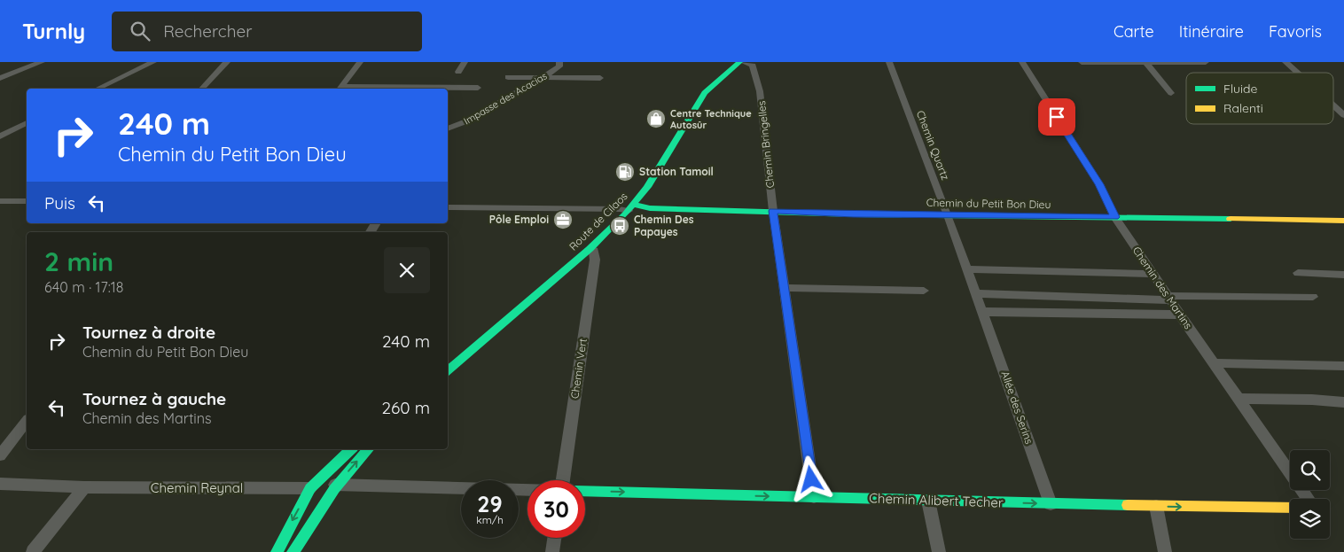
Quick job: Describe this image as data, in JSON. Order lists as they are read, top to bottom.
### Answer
{
  "streets": {
    "street": [
      "Impasse des Acacias",
      "Chemin Bringelles",
      "Chemin Quartz",
      "Chemin du Petit Bon Dieu",
      "Route de Cilaos",
      "Chemin des Martins",
      "Chemin Vert",
      "Allée des Serins",
      "Chemin Reynal",
      "Chemin Alibert Techer"
    ]
  },
  "crossings": [
    ["Chemin Bringelles", "Chemin du Petit Bon Dieu"],
    ["Chemin Bringelles", "Chemin Alibert Techer"],
    ["Chemin Quartz", "Chemin du Petit Bon Dieu"],
    ["Chemin Quartz", "Allée des Serins"],
    ["Chemin du Petit Bon Dieu", "Route de Cilaos"],
    ["Chemin du Petit Bon Dieu", "Chemin des Martins"],
    ["Route de Cilaos", "Chemin Vert"],
    ["Allée des Serins", "Chemin Alibert Techer"]
  ],
  "one_way": ["Chemin Alibert Techer"],
  "places": {
    "shop": ["Centre Technique Autosûr"],
    "fuel station": ["Station Tamoil"],
    "office": ["Pôle Emploi"],
    "bus stop": ["Chemin Des Papayes"]
  },
  "legend": ["Fluide", "Ralenti"],
  "page": {
    "header": "Turnly",
    "search": "Rechercher",
    "nav": ["Carte", "Itinéraire", "Favoris"],
    "turn": ["240 m", "Chemin du Petit Bon Dieu"],
    "then": "Puis",
    "heading": ["2 min", "640 m · 17:18"],
    "list": [
      {
        "name": "Tournez à droite",
        "note": "Chemin du Petit Bon Dieu",
        "value": "240 m"
      },
      {
        "name": "Tournez à gauche",
        "note": "Chemin des Martins",
        "value": "260 m"
      }
    ],
    "speed": "29 km/h",
    "limit": "30"
  }
}
